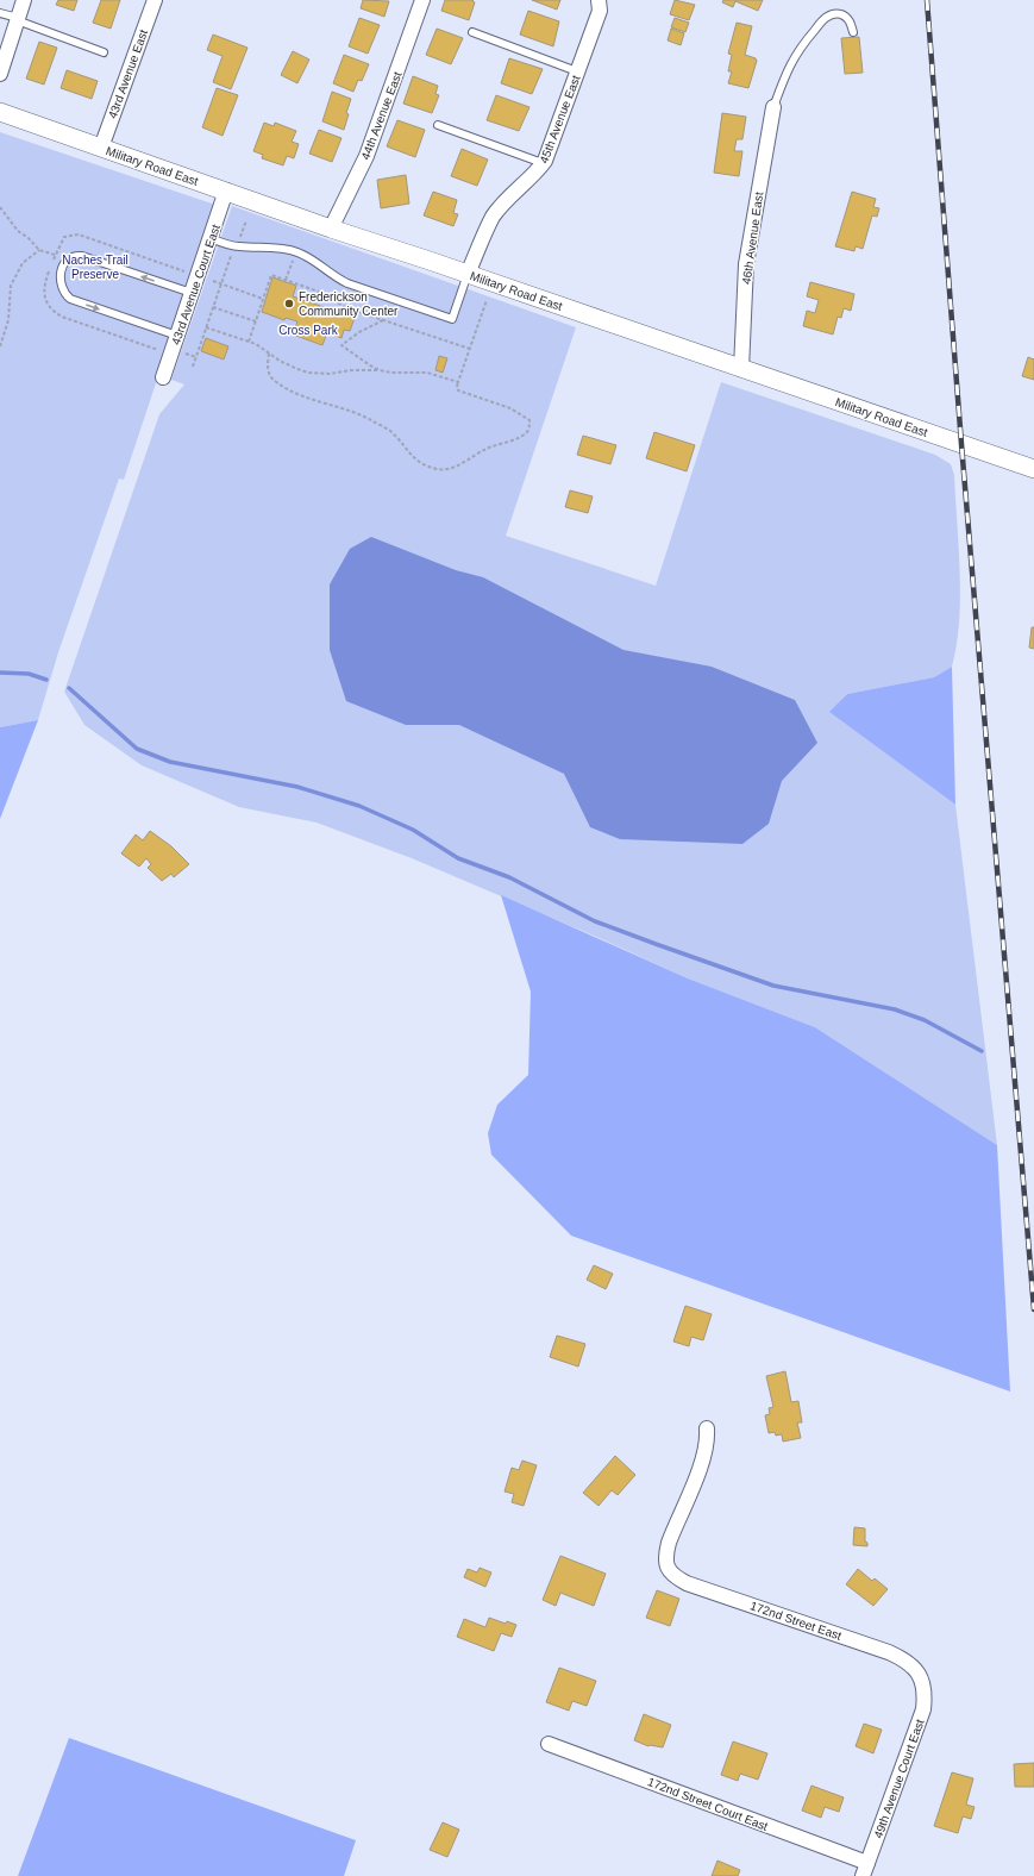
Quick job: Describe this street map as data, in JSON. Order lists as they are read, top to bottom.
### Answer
{
  "streets": {
    "street": [
      "43rd Avenue East",
      "44th Avenue East",
      "45th Avenue East",
      "Military Road East",
      "46th Avenue East",
      "43rd Avenue Court East",
      "172nd Street East",
      "49th Avenue Court East",
      "172nd Street Court East"
    ]
  },
  "crossings": [
    ["43rd Avenue East", "Military Road East"],
    ["44th Avenue East", "Military Road East"],
    ["45th Avenue East", "Military Road East"],
    ["Military Road East", "46th Avenue East"],
    ["Military Road East", "43rd Avenue Court East"],
    ["172nd Street East", "49th Avenue Court East"],
    ["49th Avenue Court East", "172nd Street Court East"]
  ],
  "parks": ["Naches Trail Preserve", "Cross Park"],
  "places": ["Frederickson Community Center"]
}
